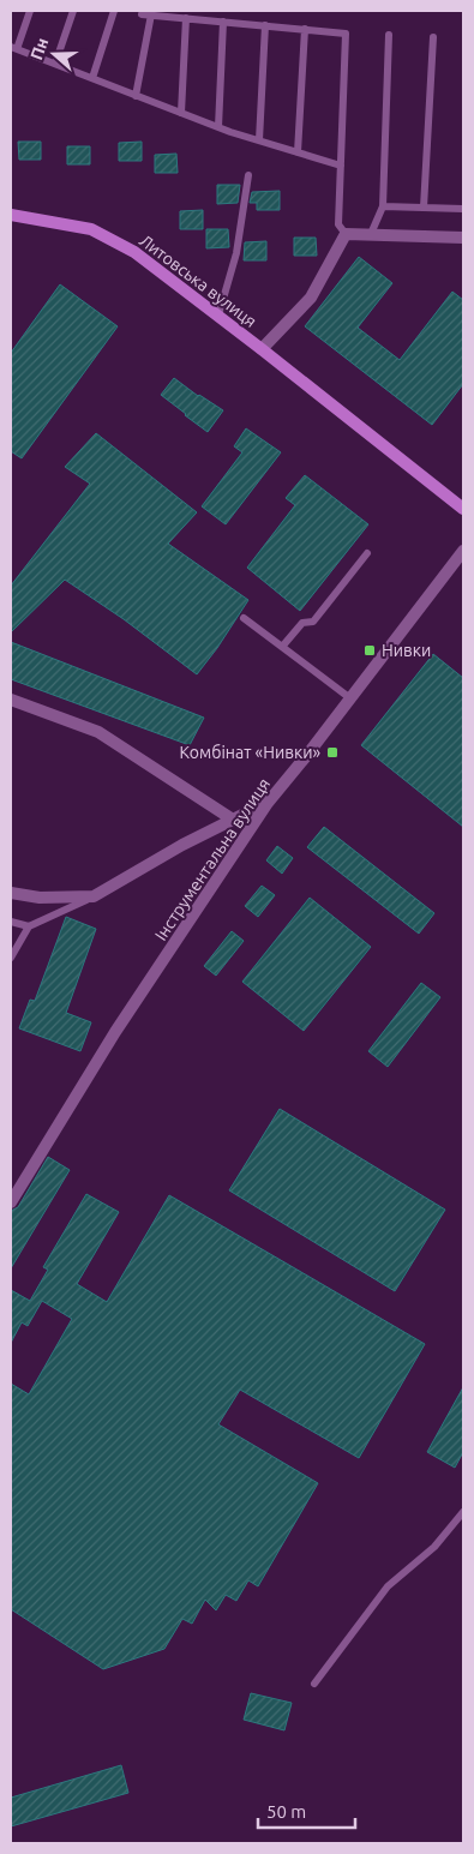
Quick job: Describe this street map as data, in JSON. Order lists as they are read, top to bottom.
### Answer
{
  "streets": {
    "street": ["Литовська вулиця", "Інструментальна вулиця"]
  },
  "places": {
    "transit": ["Нивки", "Комбінат «Нивки»"]
  },
  "scale_bar": "50 m",
  "north": "left"
}
